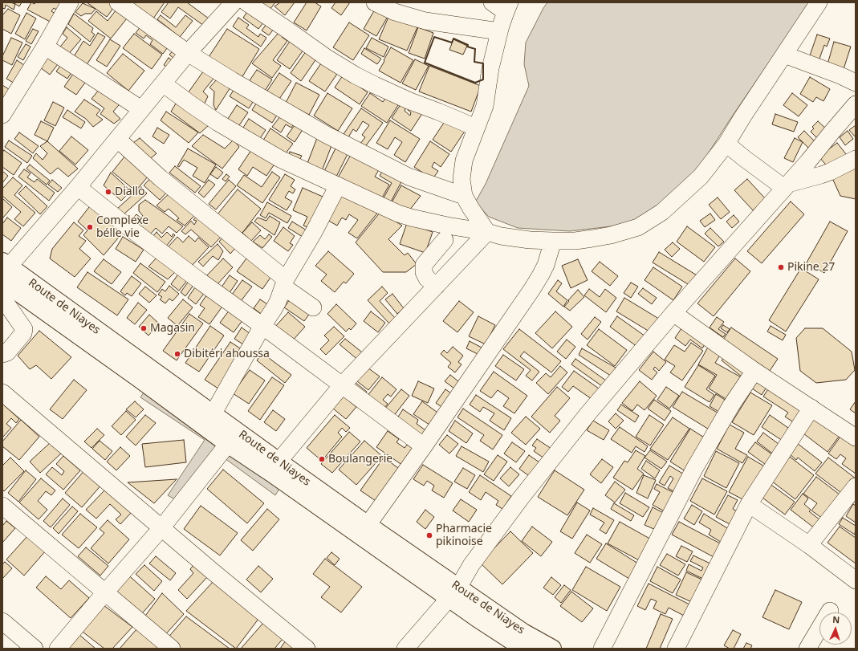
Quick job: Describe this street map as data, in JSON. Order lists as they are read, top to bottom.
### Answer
{
  "streets": {
    "main road": ["Route de Niayes"]
  },
  "places": [
    "Diallo",
    "Complexe bélle vie",
    "Pikine 27",
    "Magasin",
    "Dibitéri ahoussa",
    "Boulangerie",
    "Pharmacie pikinoise"
  ],
  "north": "top"
}
